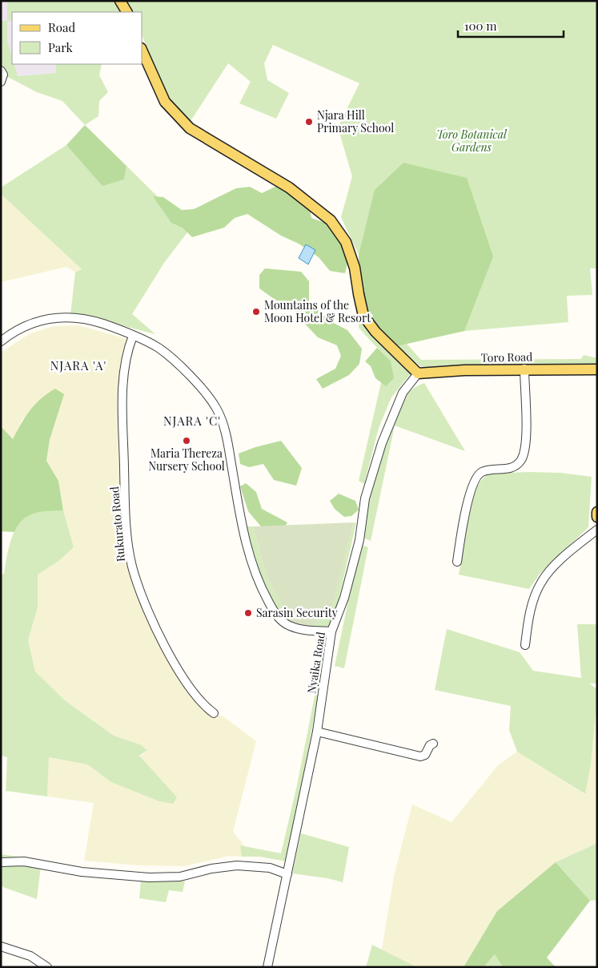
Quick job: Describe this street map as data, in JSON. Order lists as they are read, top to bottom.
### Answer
{
  "streets": {
    "main road": ["Toro Road"],
    "street": ["Rukurato Road", "Nyaika Road"]
  },
  "crossings": [
    ["Toro Road", "Nyaika Road"]
  ],
  "districts": ["NJARA 'A'", "NJARA 'C'"],
  "parks": ["Toro Botanical Gardens"],
  "places": [
    "Njara Hill Primary School",
    "Mountains of the Moon Hotel & Resort",
    "Maria Thereza Nursery School",
    "Sarasin Security"
  ],
  "legend": ["Road", "Park"],
  "scale_bar": "100 m"
}
